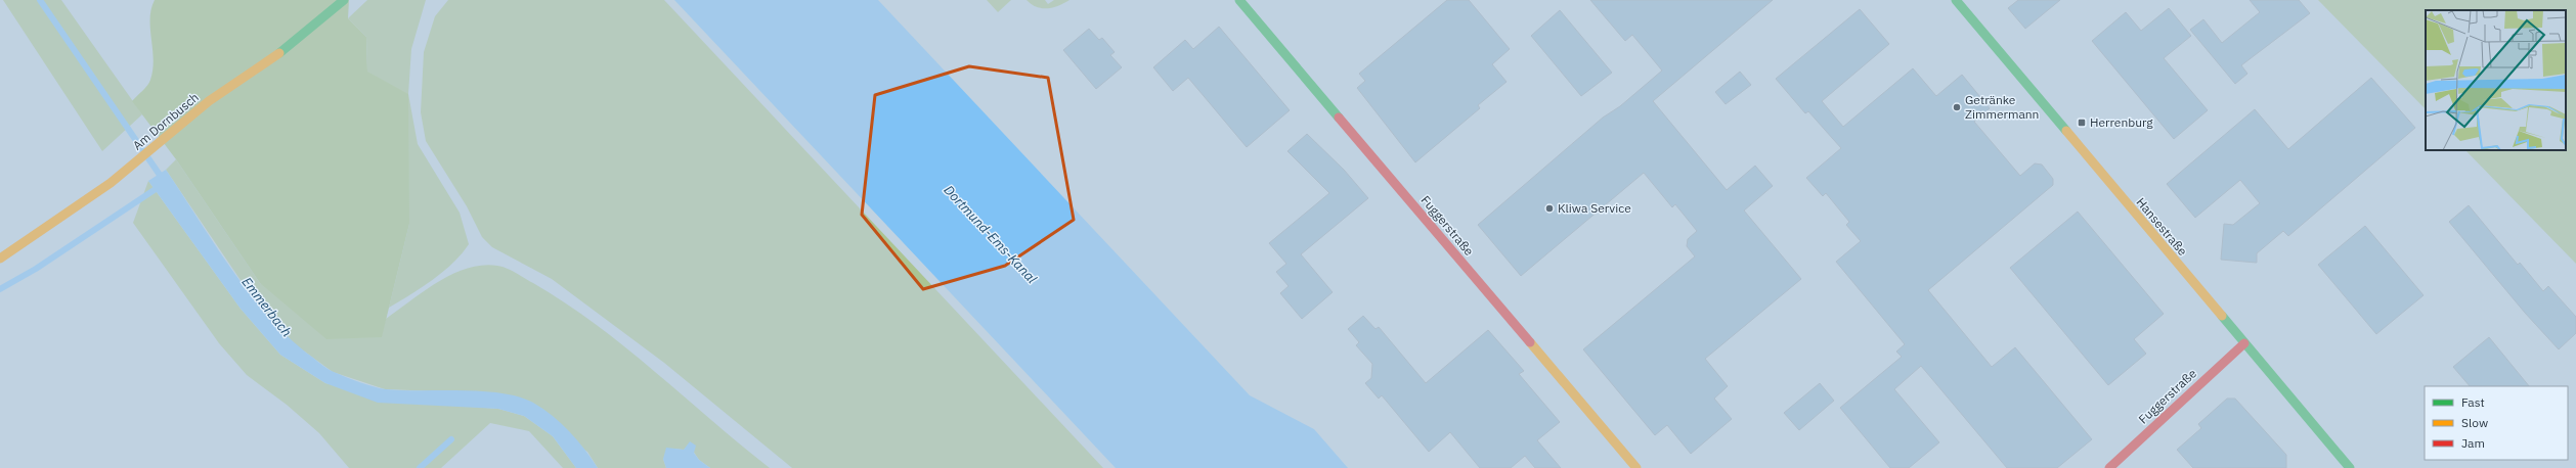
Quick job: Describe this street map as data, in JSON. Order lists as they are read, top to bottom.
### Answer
{
  "streets": {
    "street": ["Am Dornbusch", "Fuggerstraße", "Hansestraße"]
  },
  "crossings": [
    ["Fuggerstraße", "Hansestraße"]
  ],
  "water": ["Dortmund-Ems-Kanal", "Emmerbach"],
  "places": {
    "other": ["Getränke Zimmermann", "Kliwa Service"],
    "transit": ["Herrenburg"]
  },
  "legend": ["Fast", "Slow", "Jam"]
}
